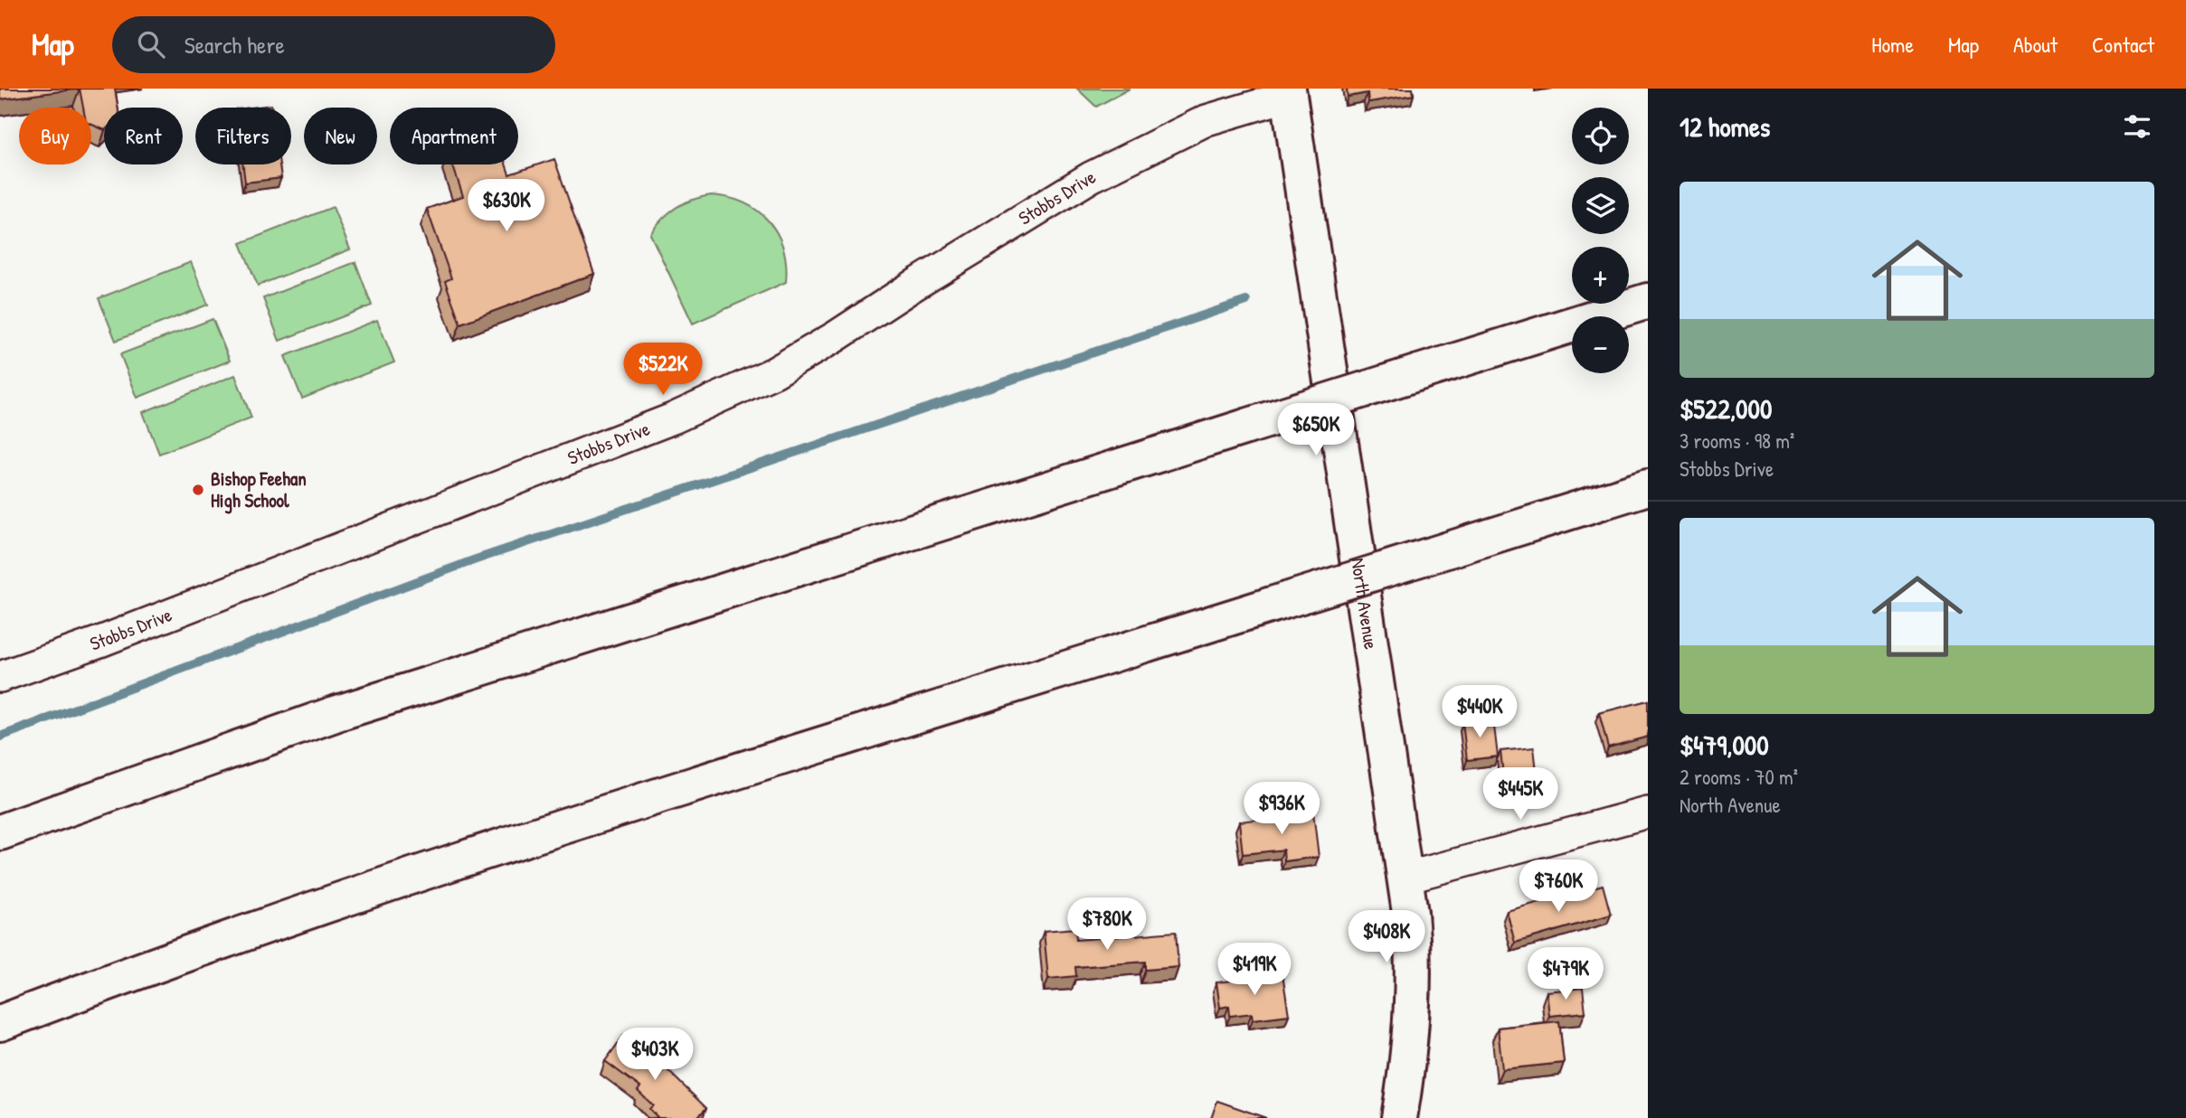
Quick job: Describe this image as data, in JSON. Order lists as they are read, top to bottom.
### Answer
{
  "streets": {
    "main road": ["North Avenue"],
    "street": ["Stobbs Drive"]
  },
  "crossings": [
    ["Stobbs Drive", "North Avenue"]
  ],
  "places": ["Bishop Feehan High School"],
  "page": {
    "header": "Map",
    "search": "Search here",
    "nav": [
      "Home",
      "Map",
      "About",
      "Contact"
    ],
    "heading": "12 homes",
    "map_buttons": ["+", "−"],
    "chip": [
      "Buy",
      "Rent",
      "Filters",
      "New",
      "Apartment"
    ],
    "list": [
      {
        "name": "$522,000",
        "note": "3 rooms · 98 m² · Stobbs Drive"
      },
      {
        "name": "$479,000",
        "note": "2 rooms · 70 m² · North Avenue"
      }
    ],
    "price": [
      "$630K",
      "$522K",
      "$650K",
      "$440K",
      "$445K",
      "$936K",
      "$760K",
      "$780K",
      "$408K",
      "$419K",
      "$479K",
      "$403K"
    ]
  }
}
